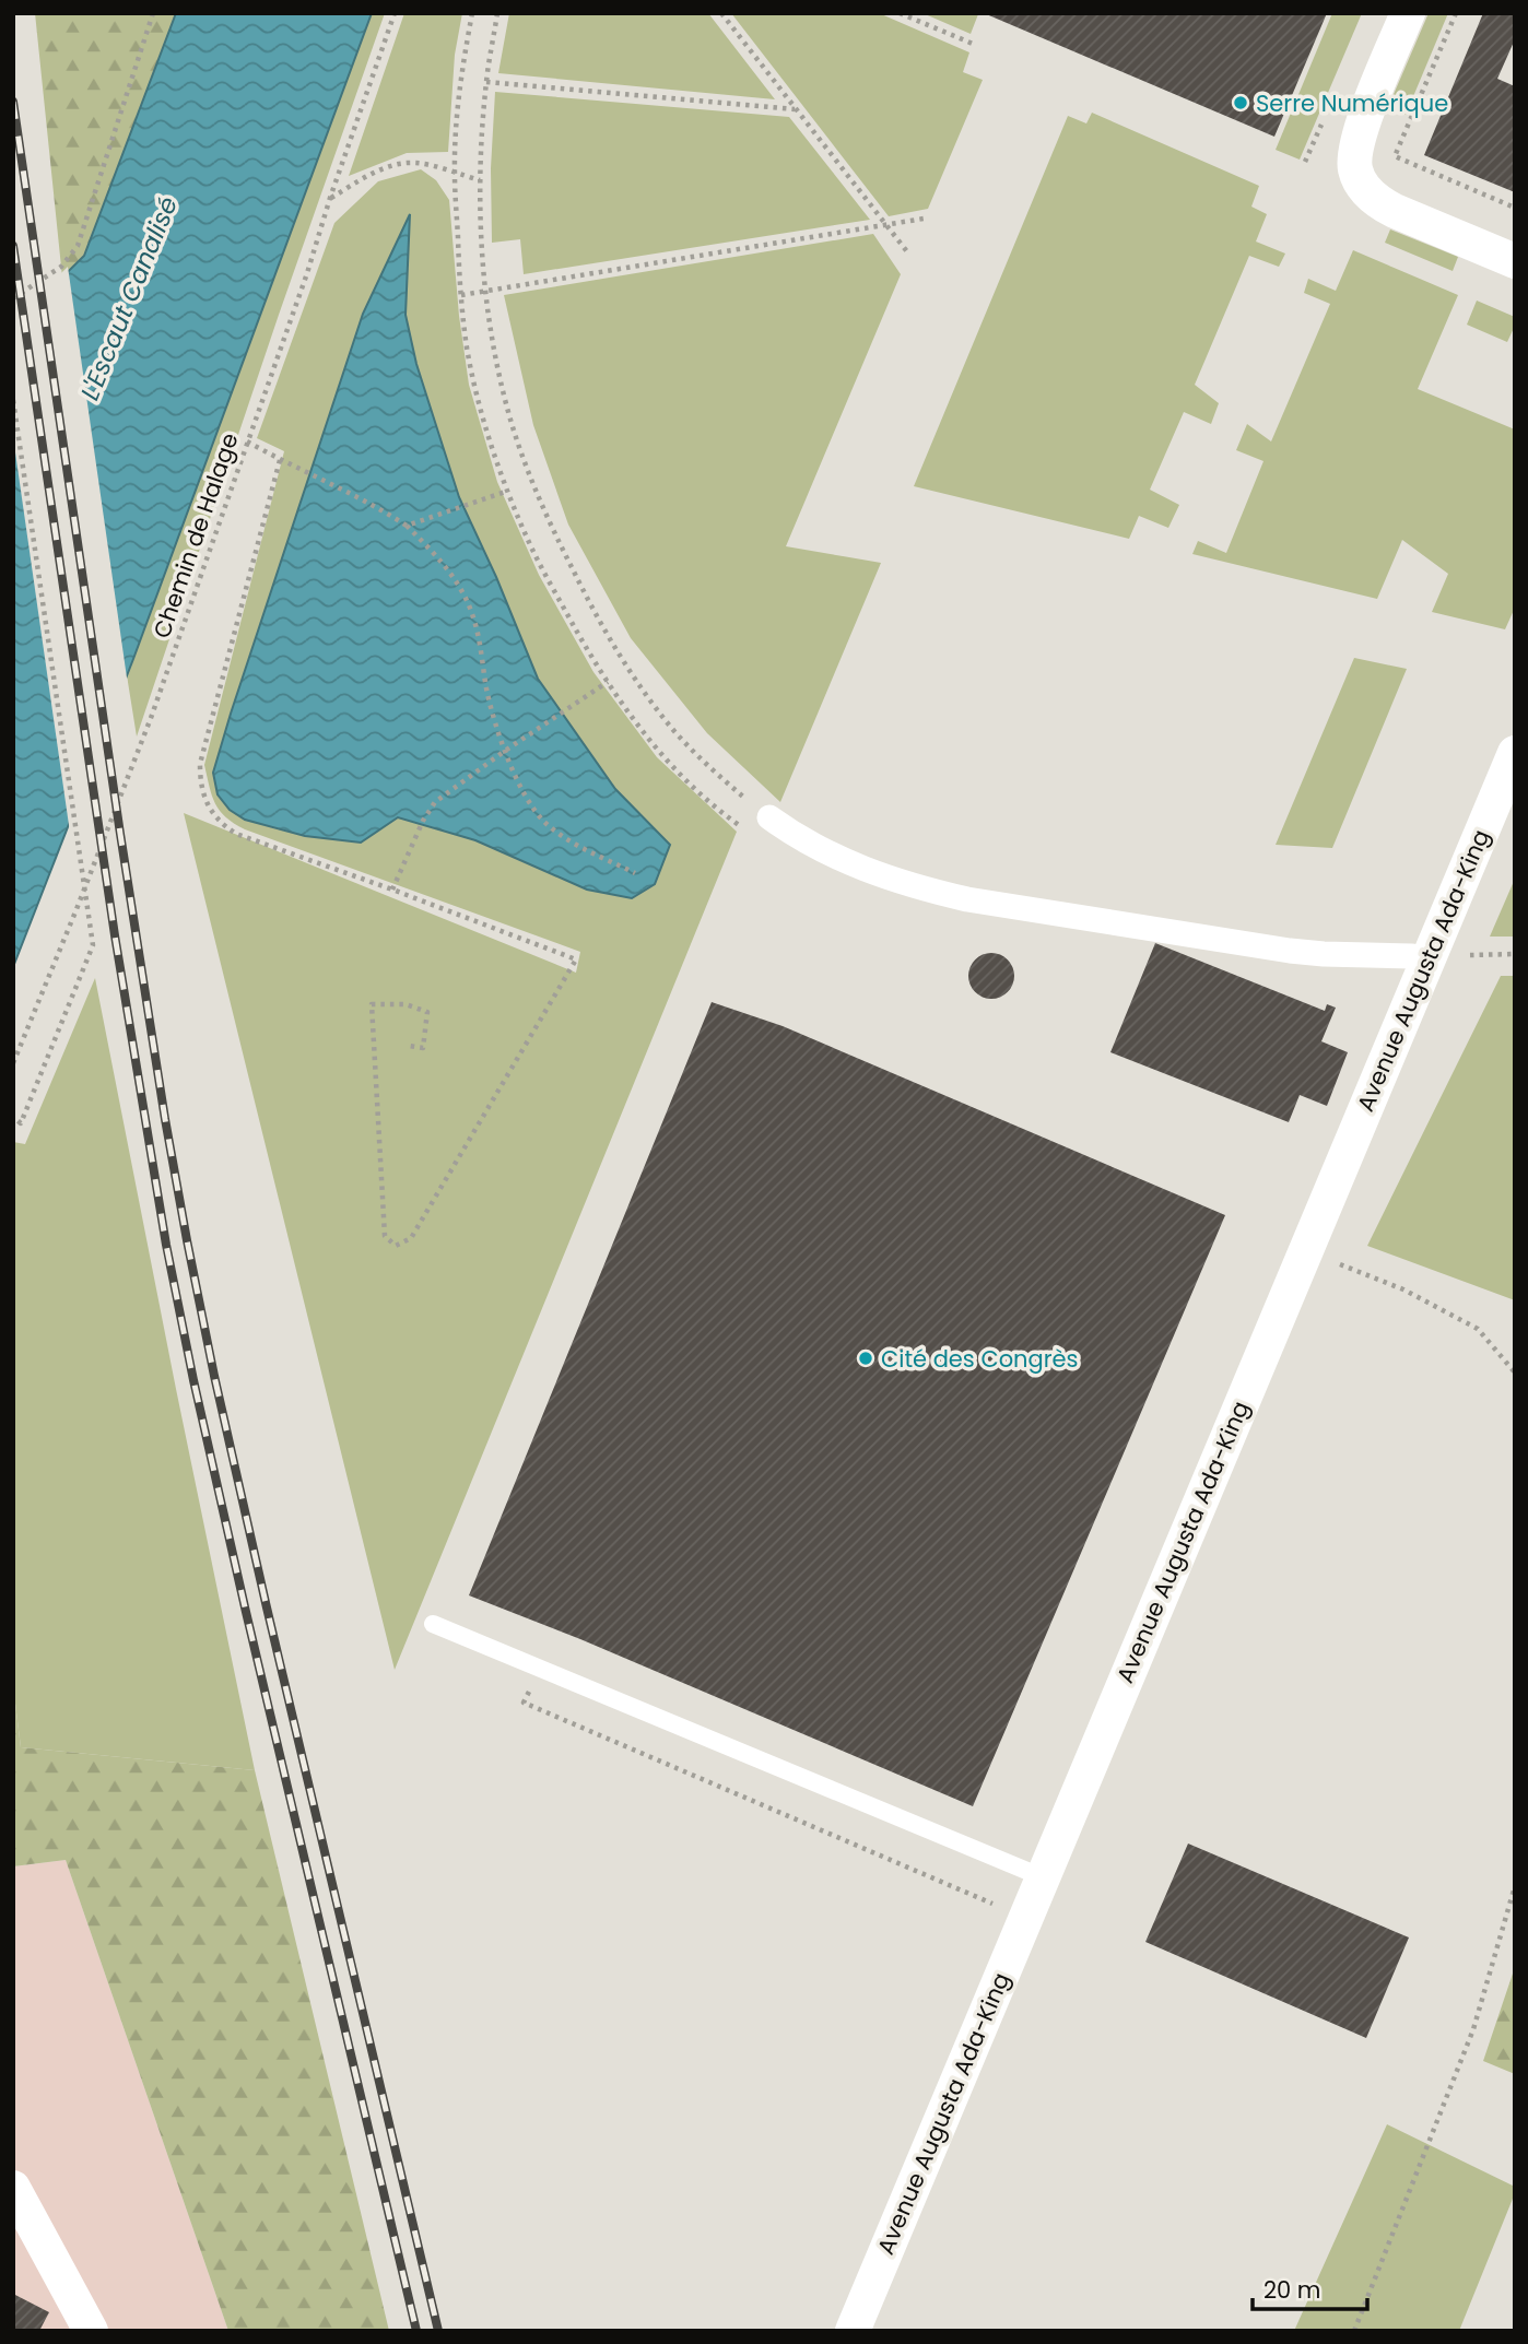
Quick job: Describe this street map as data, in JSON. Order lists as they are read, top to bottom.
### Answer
{
  "streets": {
    "street": ["Avenue Augusta Ada-King"],
    "path": ["Chemin de Halage"]
  },
  "water": ["L'Escaut Canalisé"],
  "places": ["Serre Numérique", "Cité des Congrès"],
  "scale_bar": "20 m"
}
